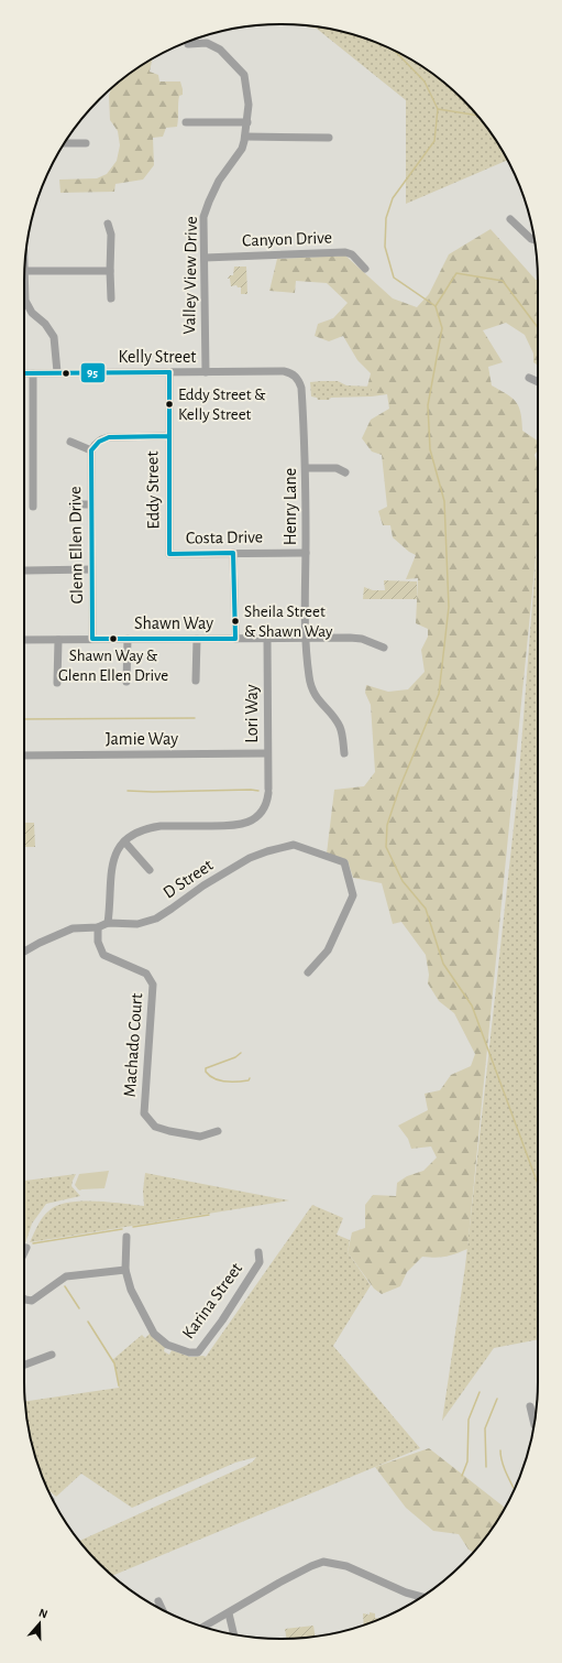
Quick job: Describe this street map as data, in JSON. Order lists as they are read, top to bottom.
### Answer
{
  "streets": {
    "street": [
      "Canyon Drive",
      "Valley View Drive",
      "Kelly Street",
      "Eddy Street",
      "Henry Lane",
      "Costa Drive",
      "Glenn Ellen Drive",
      "Shawn Way",
      "Lori Way",
      "Jamie Way",
      "D Street",
      "Machado Court",
      "Karina Street"
    ]
  },
  "crossings": [
    ["Canyon Drive", "Valley View Drive"],
    ["Valley View Drive", "Kelly Street"],
    ["Kelly Street", "Eddy Street"],
    ["Kelly Street", "Henry Lane"],
    ["Eddy Street", "Costa Drive"],
    ["Henry Lane", "Costa Drive"],
    ["Henry Lane", "Shawn Way"],
    ["Glenn Ellen Drive", "Shawn Way"],
    ["Shawn Way", "Lori Way"],
    ["Lori Way", "Jamie Way"]
  ],
  "places": ["Eddy Street & Kelly Street", "Sheila Street & Shawn Way", "Shawn Way & Glenn Ellen Drive"],
  "lines": ["transit line 95"],
  "north": "top"
}
